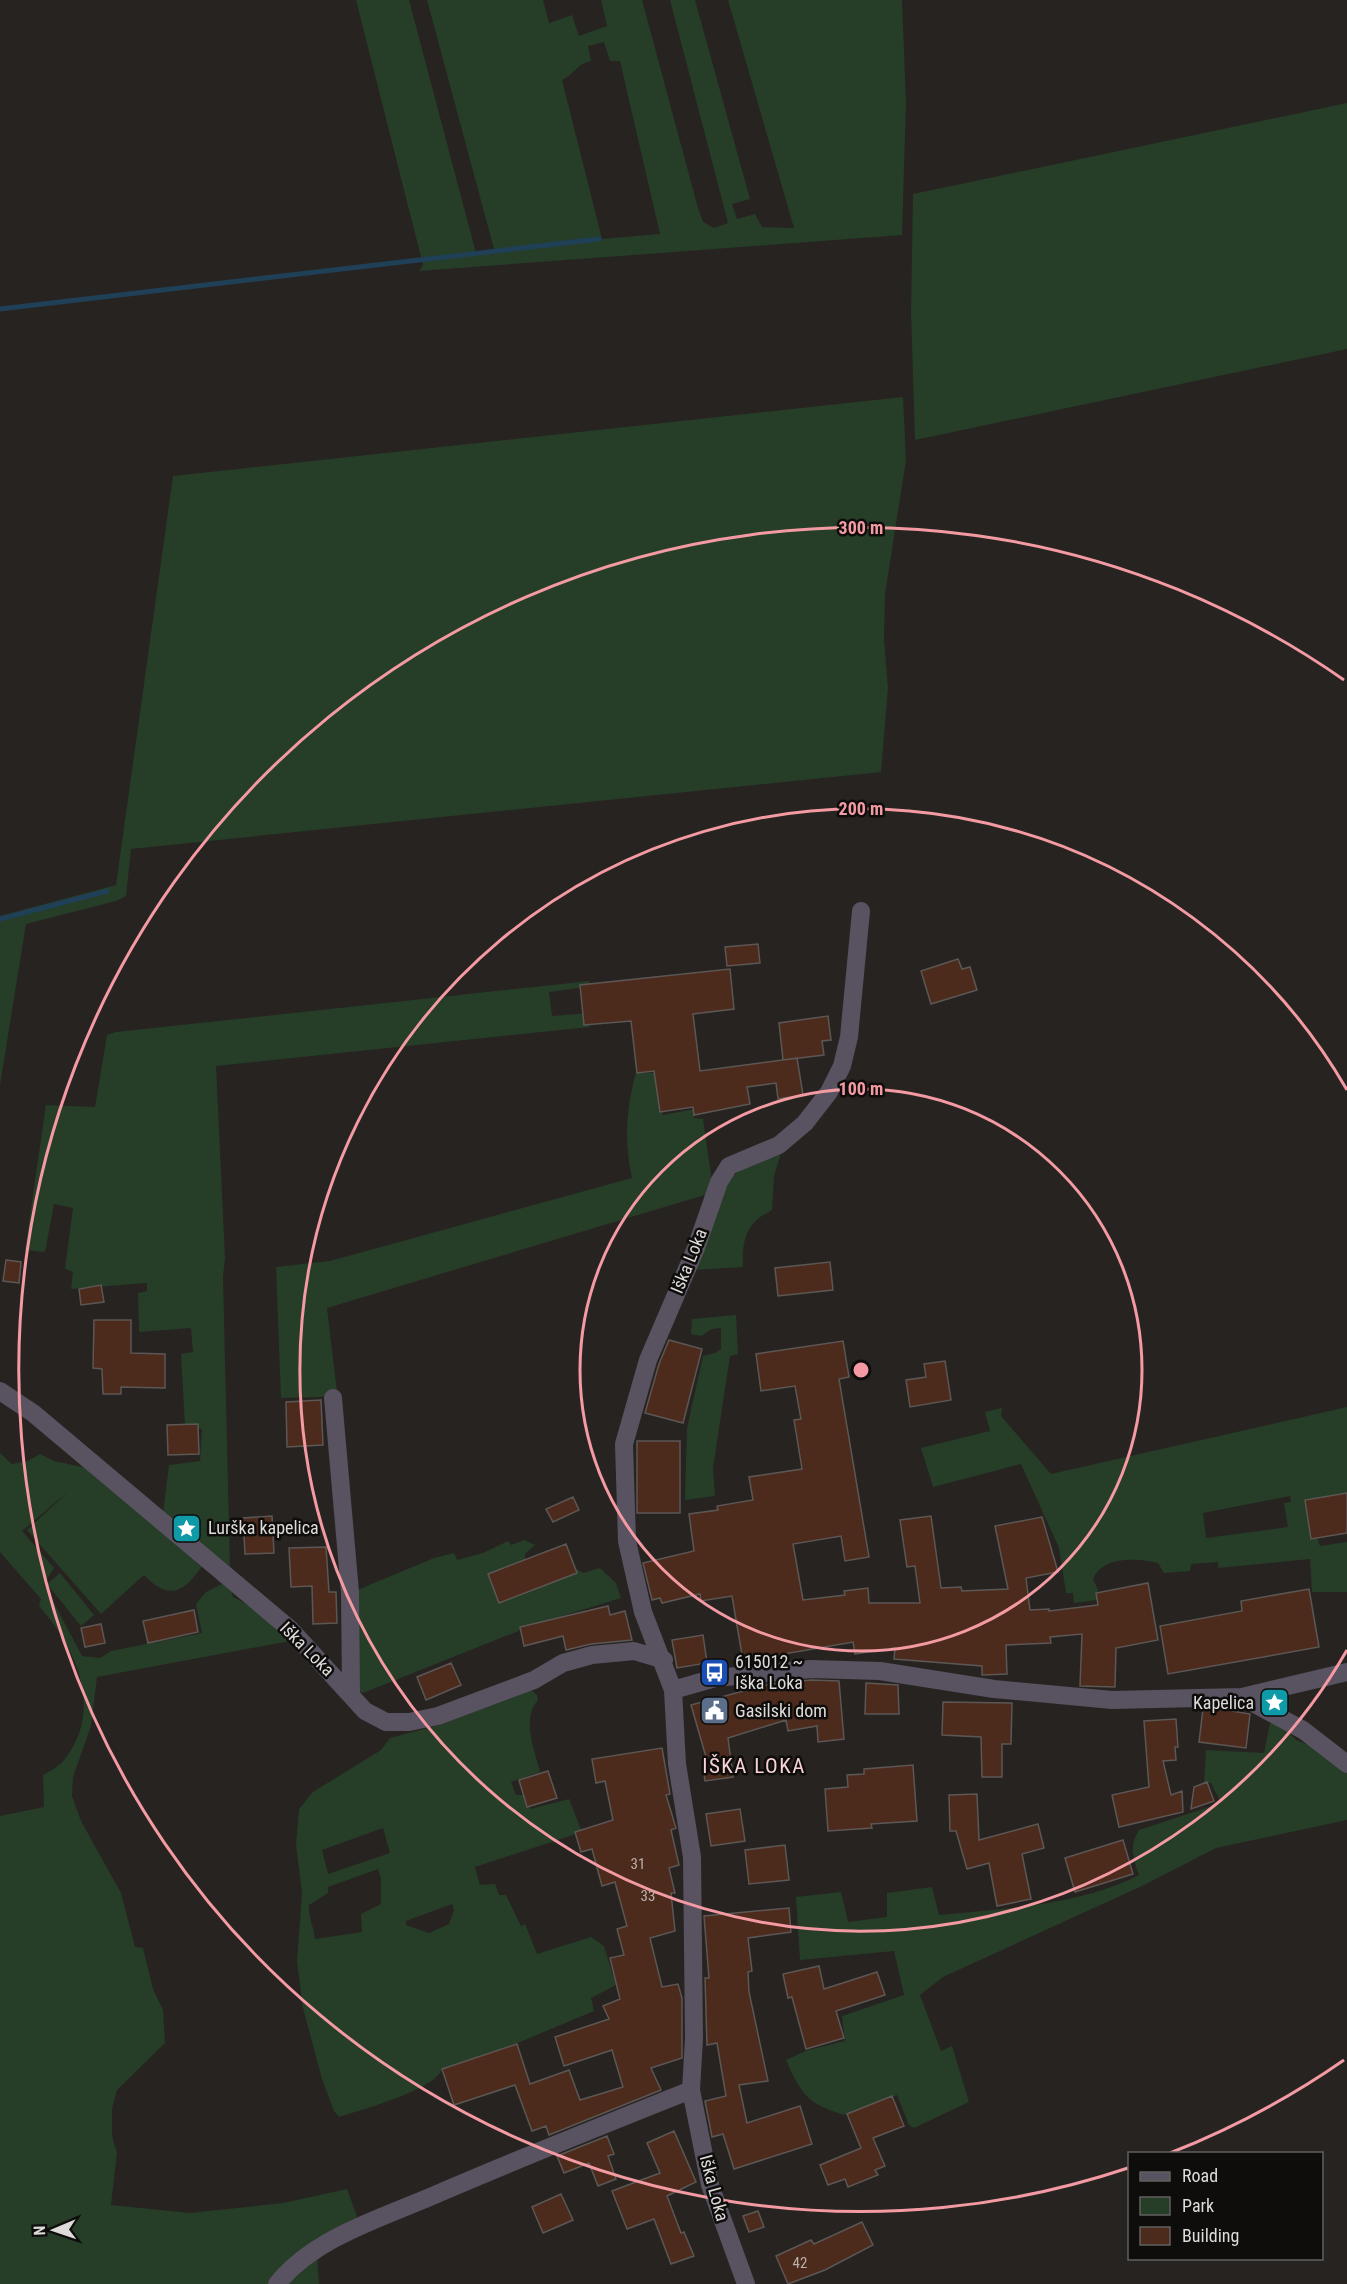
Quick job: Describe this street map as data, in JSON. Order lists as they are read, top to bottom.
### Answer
{
  "streets": {
    "street": ["Iška Loka"]
  },
  "districts": ["IŠKA LOKA"],
  "places": {
    "place": ["Lurška kapelica", "Kapelica"],
    "bus stop": ["615012 ~ Iška Loka"],
    "public building": ["Gasilski dom"]
  },
  "house_numbers": ["31", "33", "42"],
  "legend": ["Road", "Park", "Building"],
  "north": "left",
  "rings": ["300 m", "200 m", "100 m"]
}
